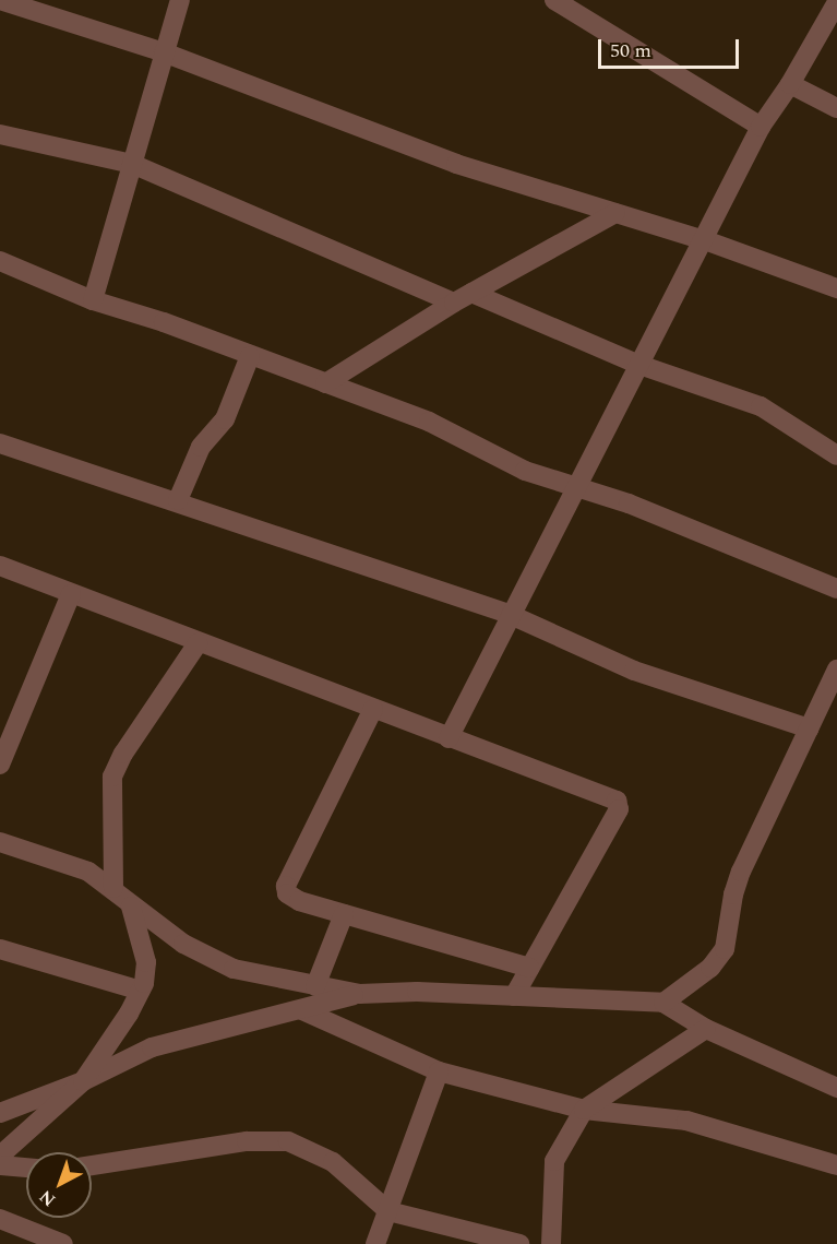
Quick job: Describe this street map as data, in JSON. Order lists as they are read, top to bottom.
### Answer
{
  "scale_bar": "50 m",
  "north": "bottom left"
}
